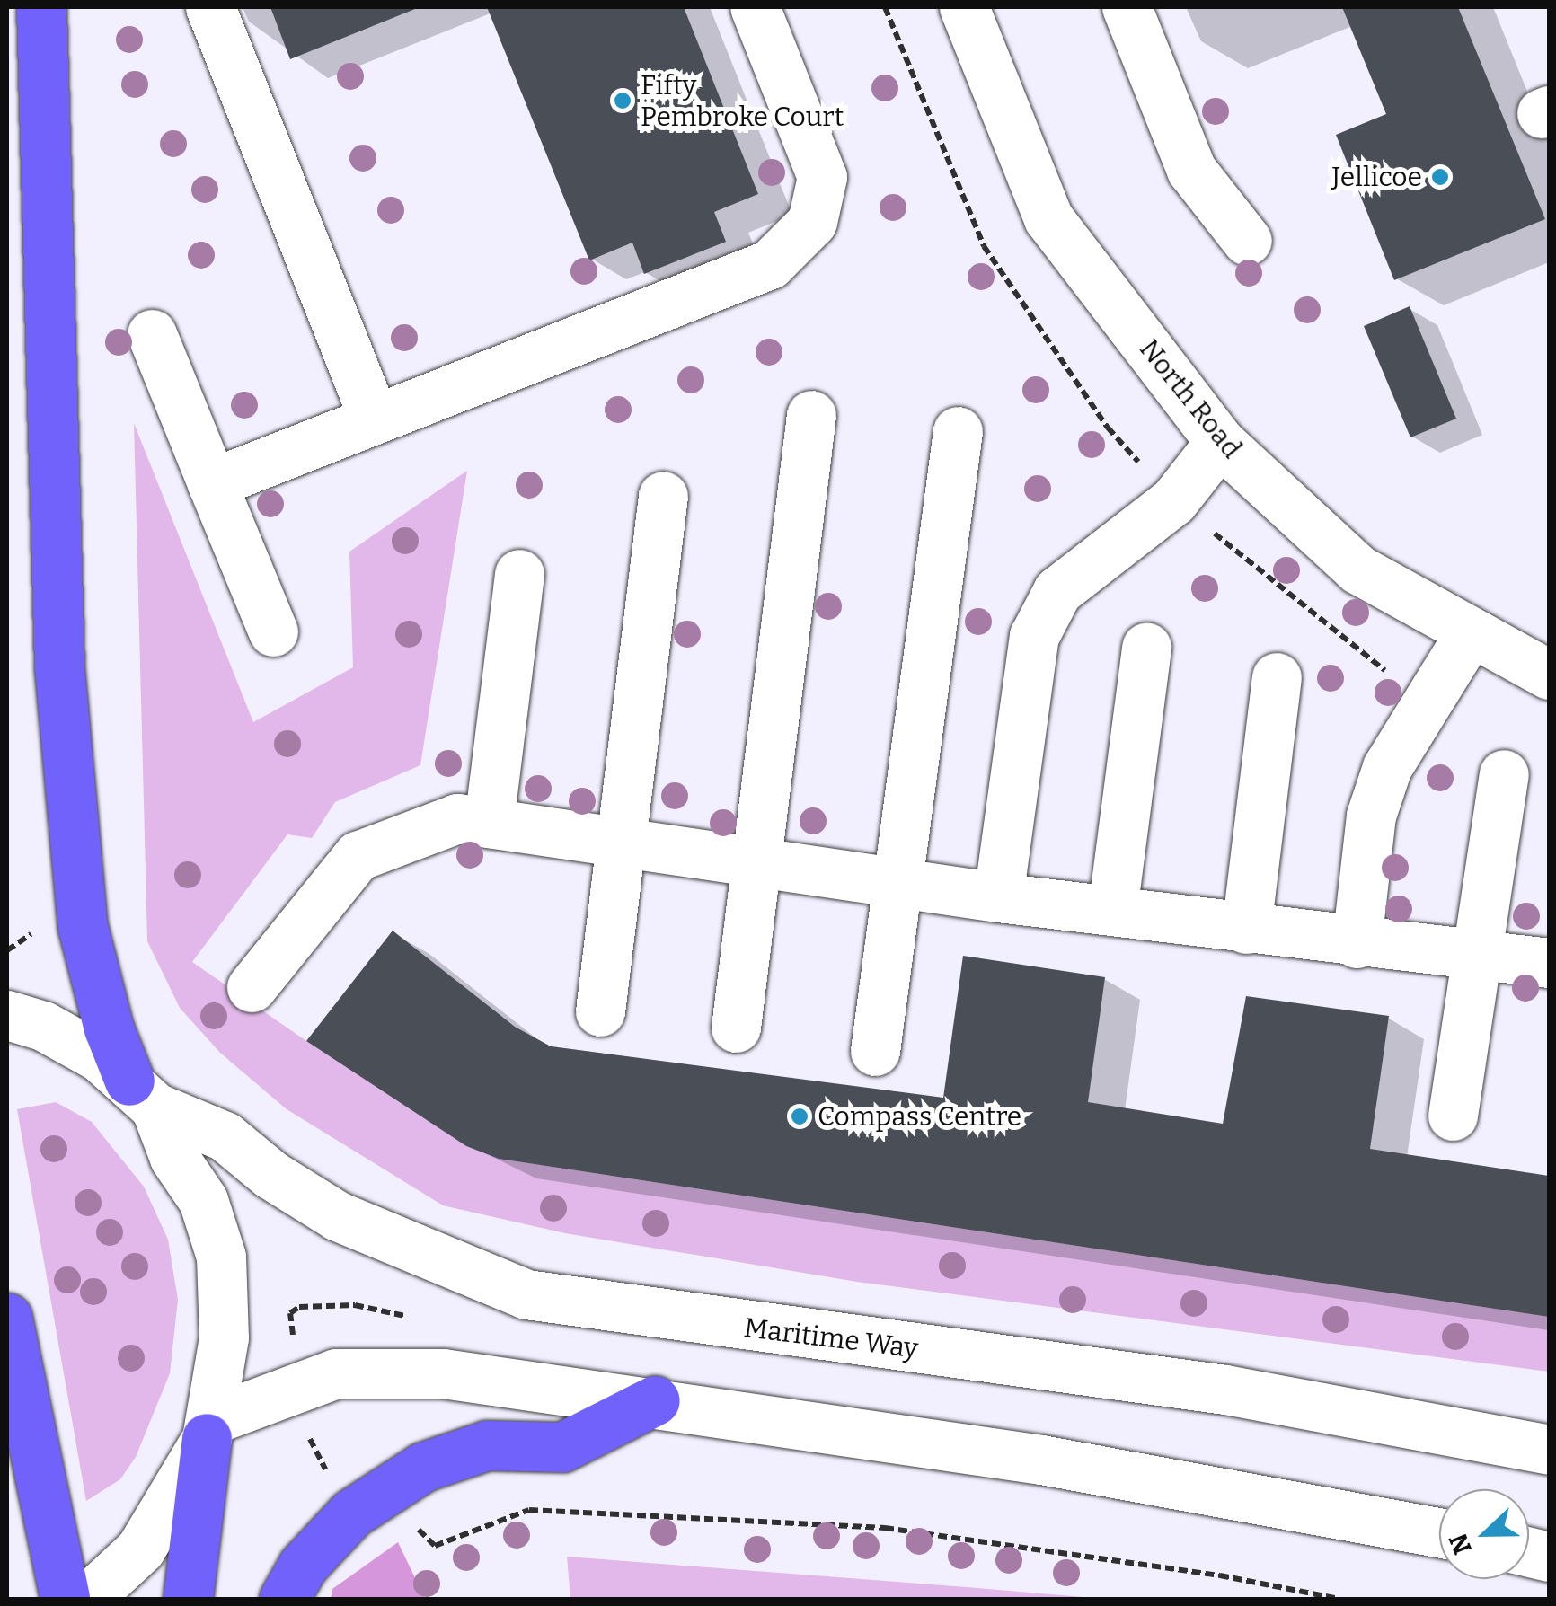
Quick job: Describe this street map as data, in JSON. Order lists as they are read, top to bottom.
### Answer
{
  "streets": {
    "street": ["North Road", "Maritime Way"]
  },
  "places": ["Fifty Pembroke Court", "Jellicoe", "Compass Centre"],
  "north": "left"
}
